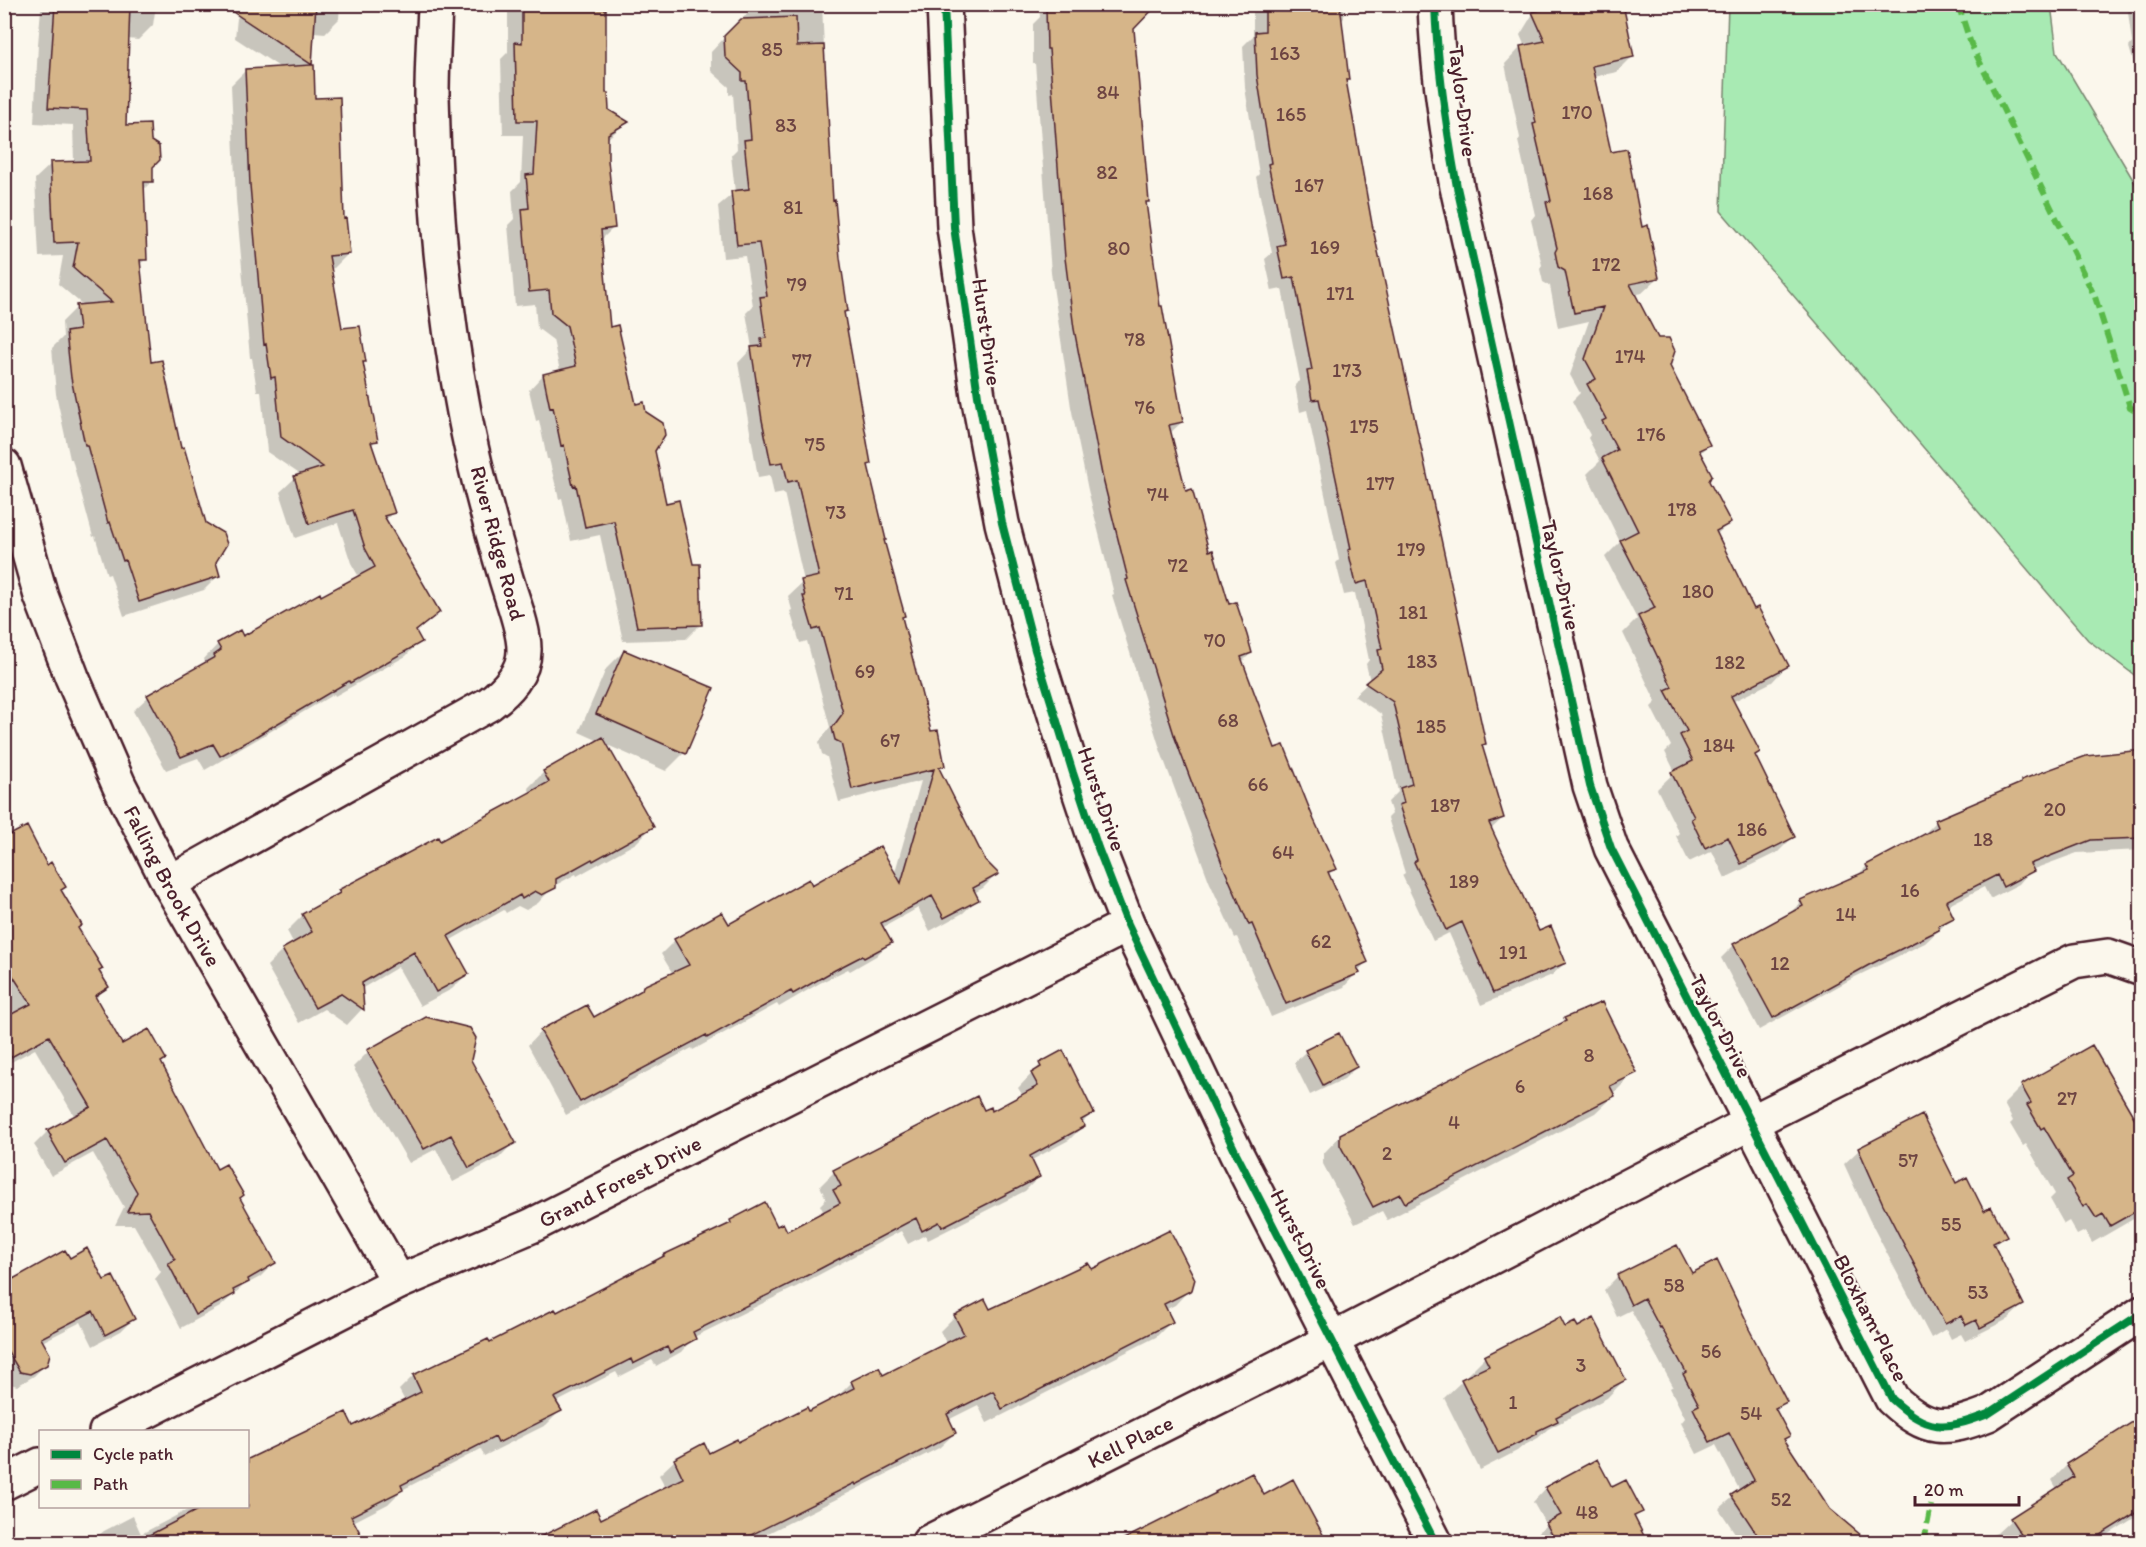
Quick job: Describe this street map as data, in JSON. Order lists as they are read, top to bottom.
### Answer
{
  "streets": {
    "street": [
      "Taylor Drive",
      "Hurst Drive",
      "River Ridge Road",
      "Falling Brook Drive",
      "Grand Forest Drive",
      "Bloxham Place",
      "Kell Place"
    ]
  },
  "crossings": [
    ["Taylor Drive", "Bloxham Place"],
    ["Hurst Drive", "Grand Forest Drive"],
    ["Hurst Drive", "Kell Place"],
    ["River Ridge Road", "Falling Brook Drive"],
    ["Falling Brook Drive", "Grand Forest Drive"]
  ],
  "house_numbers": [
    "85",
    "163",
    "84",
    "170",
    "165",
    "83",
    "82",
    "167",
    "168",
    "81",
    "169",
    "80",
    "172",
    "79",
    "171",
    "78",
    "174",
    "77",
    "173",
    "76",
    "175",
    "176",
    "75",
    "177",
    "74",
    "178",
    "73",
    "179",
    "72",
    "180",
    "71",
    "181",
    "70",
    "183",
    "182",
    "69",
    "68",
    "185",
    "67",
    "184",
    "66",
    "187",
    "20",
    "186",
    "18",
    "64",
    "189",
    "16",
    "14",
    "62",
    "191",
    "12",
    "8",
    "6",
    "27",
    "4",
    "2",
    "57",
    "55",
    "58",
    "53",
    "56",
    "3",
    "1",
    "54",
    "52",
    "48"
  ],
  "legend": ["Cycle path", "Path"],
  "scale_bar": "20 m"
}
